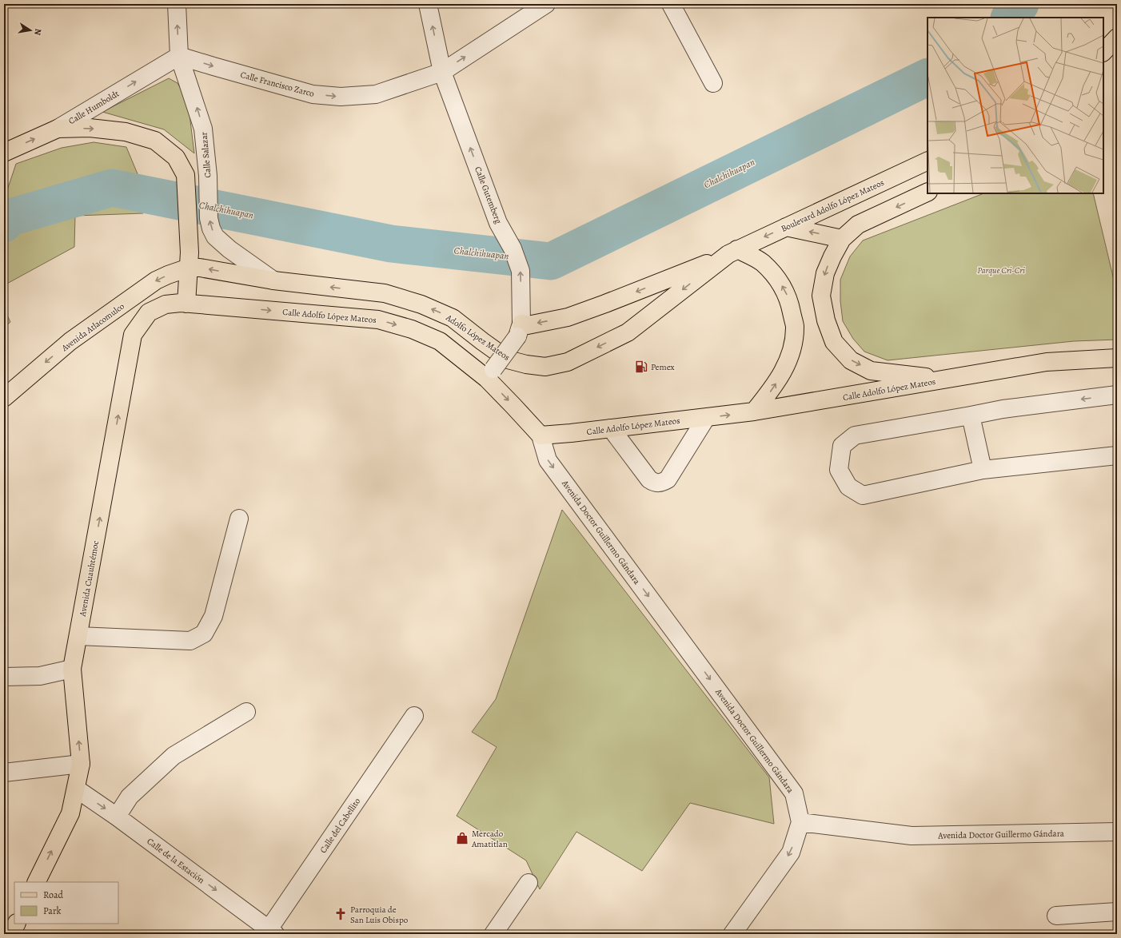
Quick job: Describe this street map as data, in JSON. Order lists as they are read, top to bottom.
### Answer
{
  "streets": {
    "main road": [
      "Calle Humboldt",
      "Boulevard Adolfo López Mateos",
      "Calle Adolfo López Mateos",
      "Avenida Atlacomulco",
      "Adolfo López Mateos",
      "Avenida Cuauhtémoc"
    ],
    "street": [
      "Calle Francisco Zarco",
      "Calle Salazar",
      "Calle Gutemberg",
      "Avenida Doctor Guillermo Gándara",
      "Calle del Cabellito",
      "Calle de la Estación"
    ]
  },
  "crossings": [
    ["Calle Francisco Zarco", "Calle Humboldt"],
    ["Calle Francisco Zarco", "Calle Salazar"],
    ["Calle Francisco Zarco", "Calle Gutemberg"],
    ["Calle Humboldt", "Calle Salazar"],
    ["Calle Salazar", "Adolfo López Mateos"],
    ["Boulevard Adolfo López Mateos", "Adolfo López Mateos"],
    ["Calle Adolfo López Mateos", "Avenida Doctor Guillermo Gándara"],
    ["Calle Adolfo López Mateos", "Avenida Cuauhtémoc"],
    ["Avenida Atlacomulco", "Adolfo López Mateos"],
    ["Avenida Cuauhtémoc", "Calle de la Estación"],
    ["Calle del Cabellito", "Calle de la Estación"]
  ],
  "one_way": [
    "Calle Francisco Zarco",
    "Calle Humboldt",
    "Calle Salazar",
    "Calle Gutemberg",
    "Calle Adolfo López Mateos",
    "Avenida Atlacomulco",
    "Avenida Doctor Guillermo Gándara",
    "Avenida Cuauhtémoc",
    "Calle de la Estación"
  ],
  "water": ["Chalchihuapan"],
  "parks": ["Parque Cri-Cri"],
  "places": {
    "fuel station": ["Pemex"],
    "shop": ["Mercado Amatitlan"],
    "church": ["Parroquia de San Luis Obispo"]
  },
  "legend": ["Road", "Park"],
  "north": "right"
}
